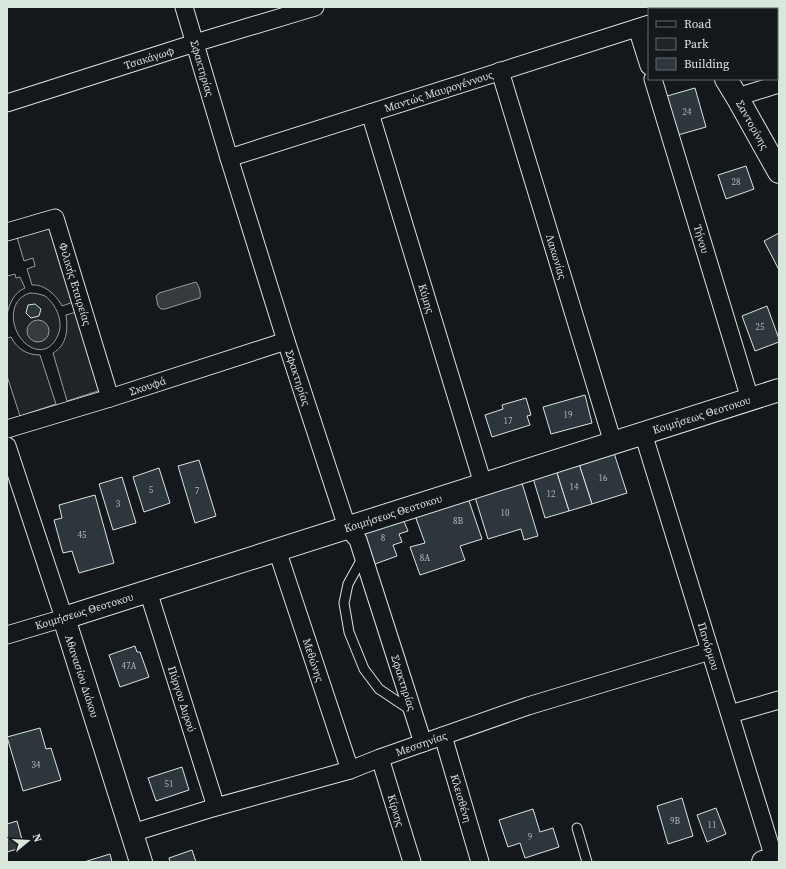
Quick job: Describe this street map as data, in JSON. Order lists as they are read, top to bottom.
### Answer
{
  "streets": {
    "street": [
      "Τσακάγωφ",
      "Σφακτηρίας",
      "Μαντώς Μαυρογέννους",
      "Σαντορίνης",
      "Τήνου",
      "Λακωνίας",
      "Φιλικής Εταιρείας",
      "Κύμης",
      "Σκουφά",
      "Κοιμήσεως Θεοτοκου",
      "Πανόρμου",
      "Μεθώνης",
      "Αθανασίου Διάκου",
      "Πύργου Δυρού",
      "Μεσσηνίας",
      "Κλεισθένη",
      "Κίρκης"
    ]
  },
  "crossings": [
    ["Τσακάγωφ", "Σφακτηρίας"],
    ["Σφακτηρίας", "Μαντώς Μαυρογέννους"],
    ["Σφακτηρίας", "Σκουφά"],
    ["Σφακτηρίας", "Κοιμήσεως Θεοτοκου"],
    ["Σφακτηρίας", "Μεσσηνίας"],
    ["Μαντώς Μαυρογέννους", "Λακωνίας"],
    ["Μαντώς Μαυρογέννους", "Κύμης"],
    ["Τήνου", "Κοιμήσεως Θεοτοκου"],
    ["Λακωνίας", "Κοιμήσεως Θεοτοκου"],
    ["Φιλικής Εταιρείας", "Σκουφά"],
    ["Κύμης", "Κοιμήσεως Θεοτοκου"],
    ["Κοιμήσεως Θεοτοκου", "Πανόρμου"],
    ["Κοιμήσεως Θεοτοκου", "Μεθώνης"],
    ["Κοιμήσεως Θεοτοκου", "Αθανασίου Διάκου"],
    ["Κοιμήσεως Θεοτοκου", "Πύργου Δυρού"],
    ["Πανόρμου", "Μεσσηνίας"],
    ["Μεθώνης", "Μεσσηνίας"],
    ["Αθανασίου Διάκου", "Μεσσηνίας"],
    ["Πύργου Δυρού", "Μεσσηνίας"],
    ["Μεσσηνίας", "Κλεισθένη"],
    ["Μεσσηνίας", "Κίρκης"]
  ],
  "house_numbers": [
    "24",
    "28",
    "25",
    "19",
    "17",
    "16",
    "14",
    "5",
    "7",
    "12",
    "3",
    "10",
    "8Β",
    "45",
    "8",
    "8Α",
    "47Α",
    "34",
    "51",
    "9Β",
    "11",
    "9"
  ],
  "legend": ["Road", "Park", "Building"],
  "north": "right"
}
